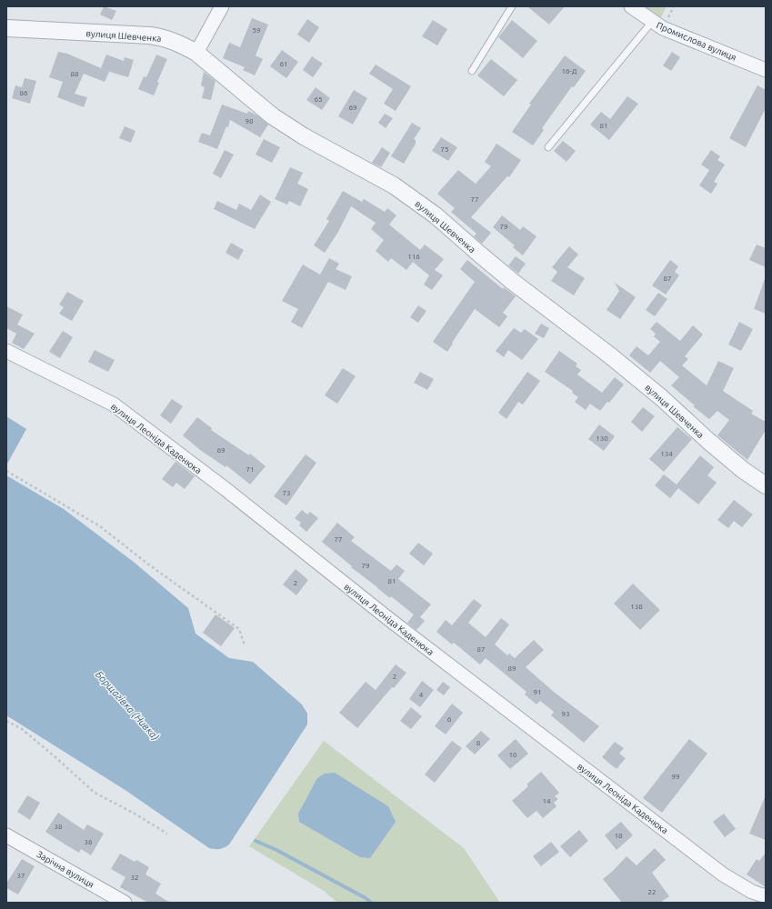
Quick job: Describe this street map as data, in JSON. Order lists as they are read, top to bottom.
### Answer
{
  "streets": {
    "street": [
      "вулиця Шевченка",
      "Промислова вулиця",
      "вулиця Леоніда Каденюка",
      "Зарічна вулиця"
    ]
  },
  "water": ["Борщагівка (Нивка)"],
  "house_numbers": [
    "59",
    "61",
    "16-Д",
    "88",
    "86",
    "65",
    "69",
    "98",
    "81",
    "75",
    "77",
    "79",
    "116",
    "87",
    "130",
    "69",
    "134",
    "71",
    "73",
    "77",
    "79",
    "81",
    "2",
    "138",
    "87",
    "89",
    "2",
    "91",
    "4",
    "93",
    "6",
    "8",
    "10",
    "99",
    "14",
    "38",
    "18",
    "36",
    "37",
    "32",
    "22"
  ]
}
